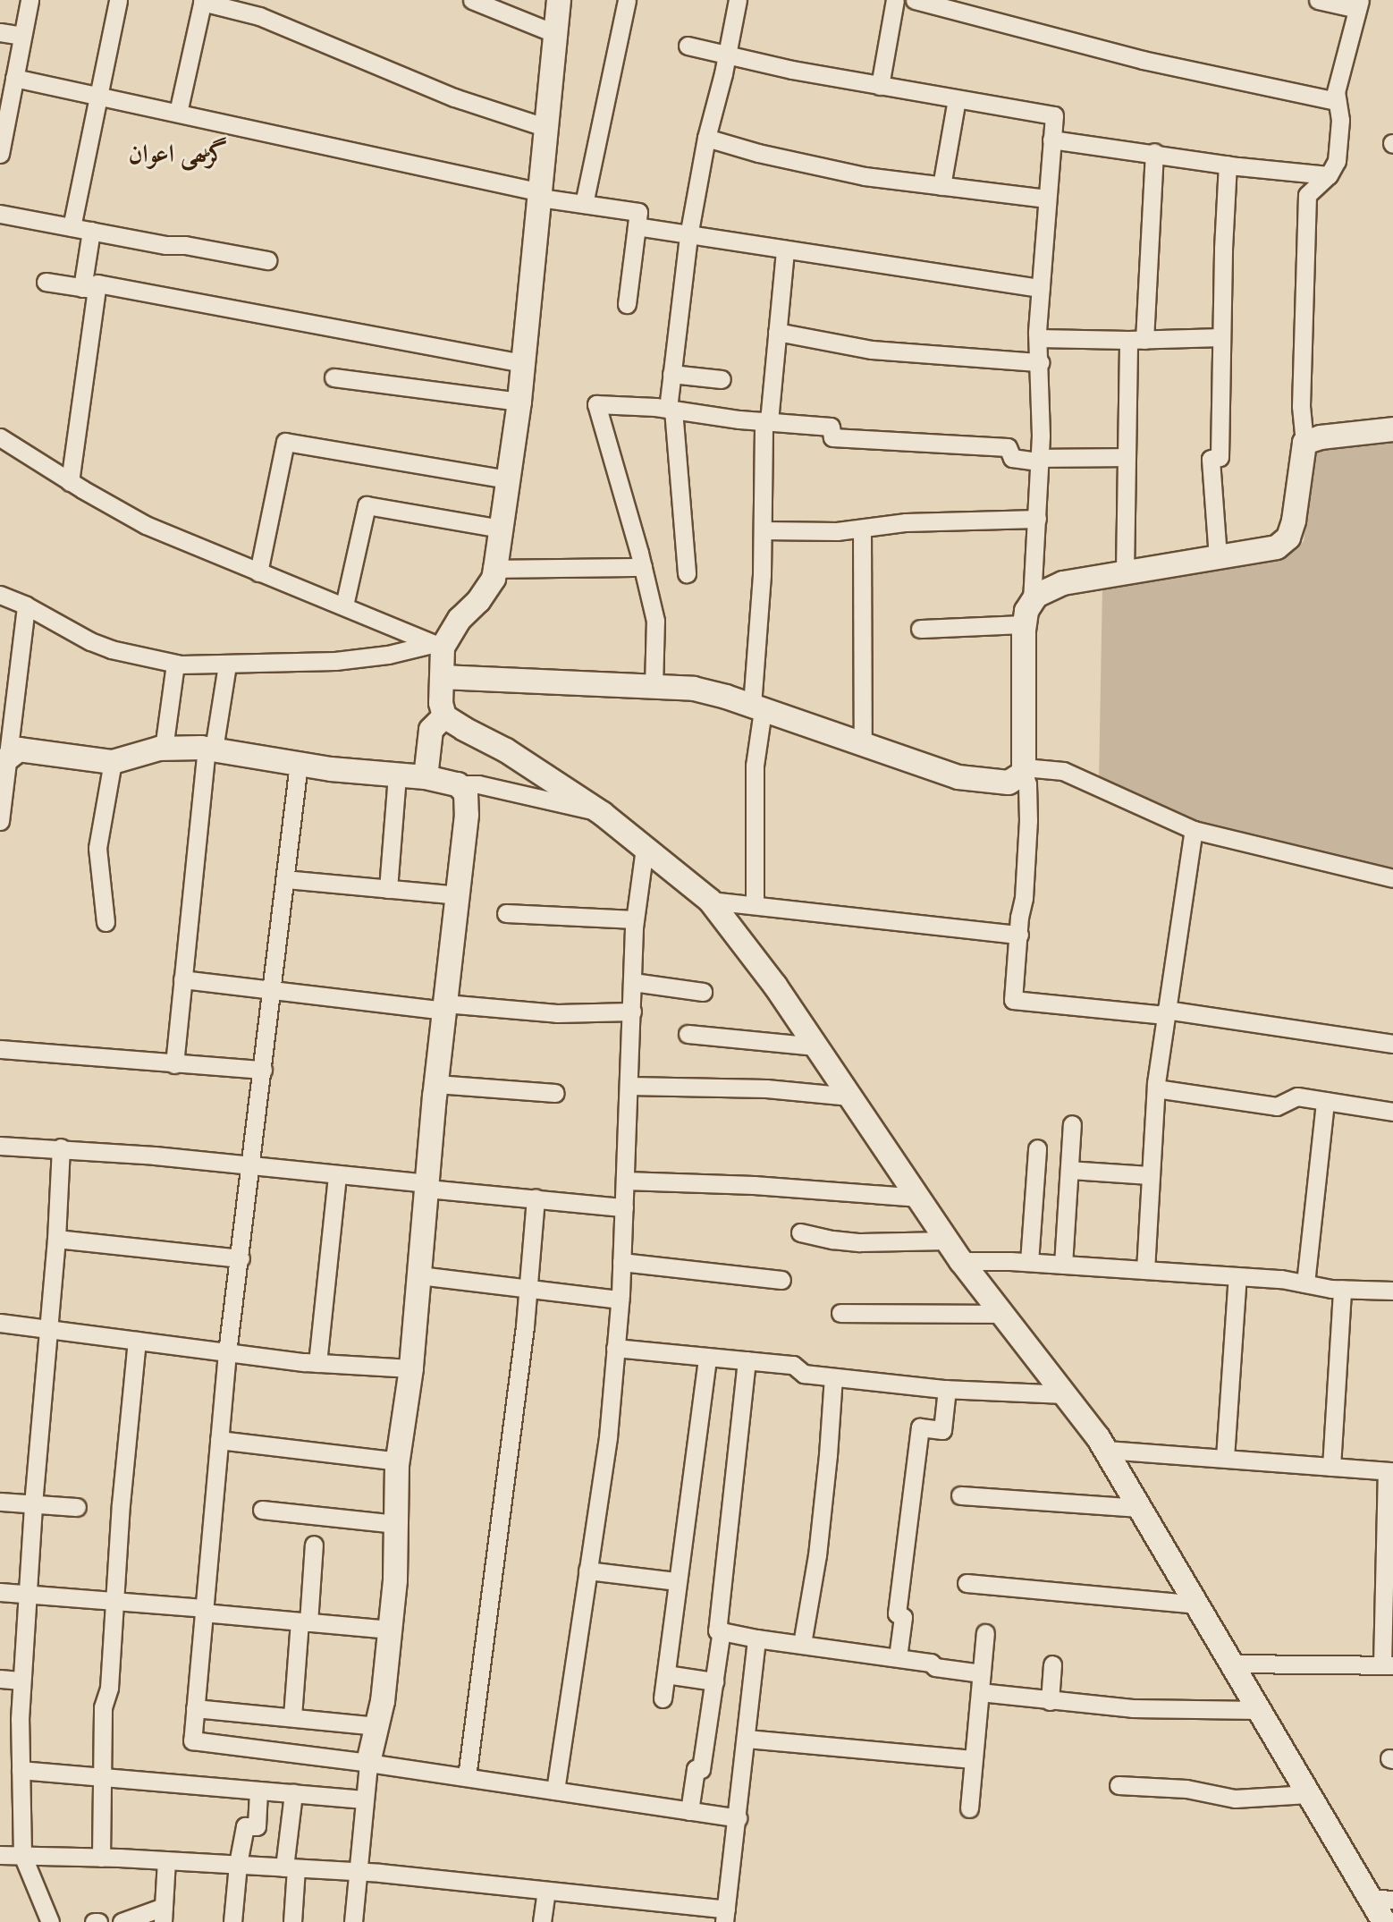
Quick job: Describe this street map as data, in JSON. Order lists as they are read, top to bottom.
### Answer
{
  "districts": ["گڑھی اعوان"]
}
